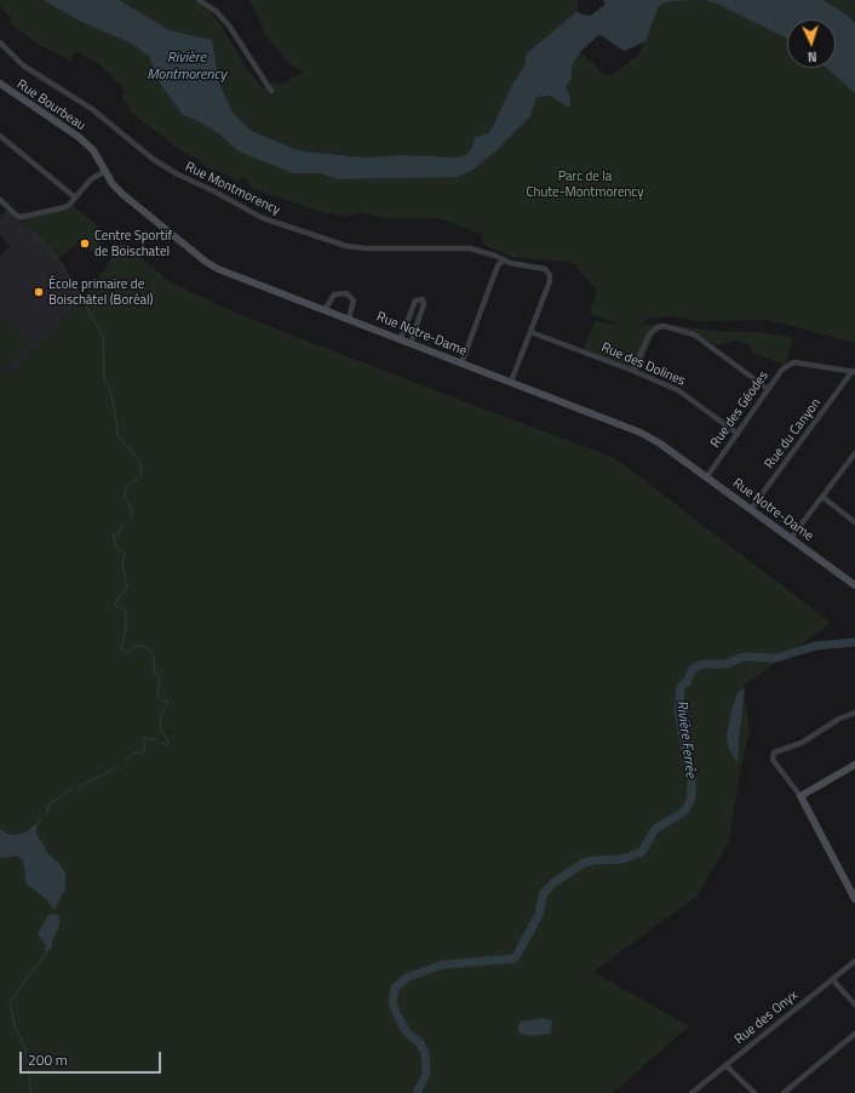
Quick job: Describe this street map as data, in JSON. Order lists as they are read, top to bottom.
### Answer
{
  "streets": {
    "street": [
      "Rue Bourbeau",
      "Rue Montmorency",
      "Rue Notre-Dame",
      "Rue des Dolines",
      "Rue des Géodes",
      "Rue du Canyon",
      "Rue des Onyx"
    ]
  },
  "crossings": [
    ["Rue Bourbeau", "Rue Notre-Dame"],
    ["Rue Montmorency", "Rue des Dolines"],
    ["Rue Notre-Dame", "Rue des Géodes"],
    ["Rue Notre-Dame", "Rue du Canyon"],
    ["Rue des Dolines", "Rue des Géodes"],
    ["Rue des Géodes", "Rue du Canyon"]
  ],
  "water": ["Rivière Montmorency", "Rivière Ferrée"],
  "parks": ["Parc de la Chute-Montmorency"],
  "places": ["Centre Sportif de Boischatel", "École primaire de Boischâtel (Boréal)"],
  "scale_bar": "200 m",
  "north": "bottom"
}
